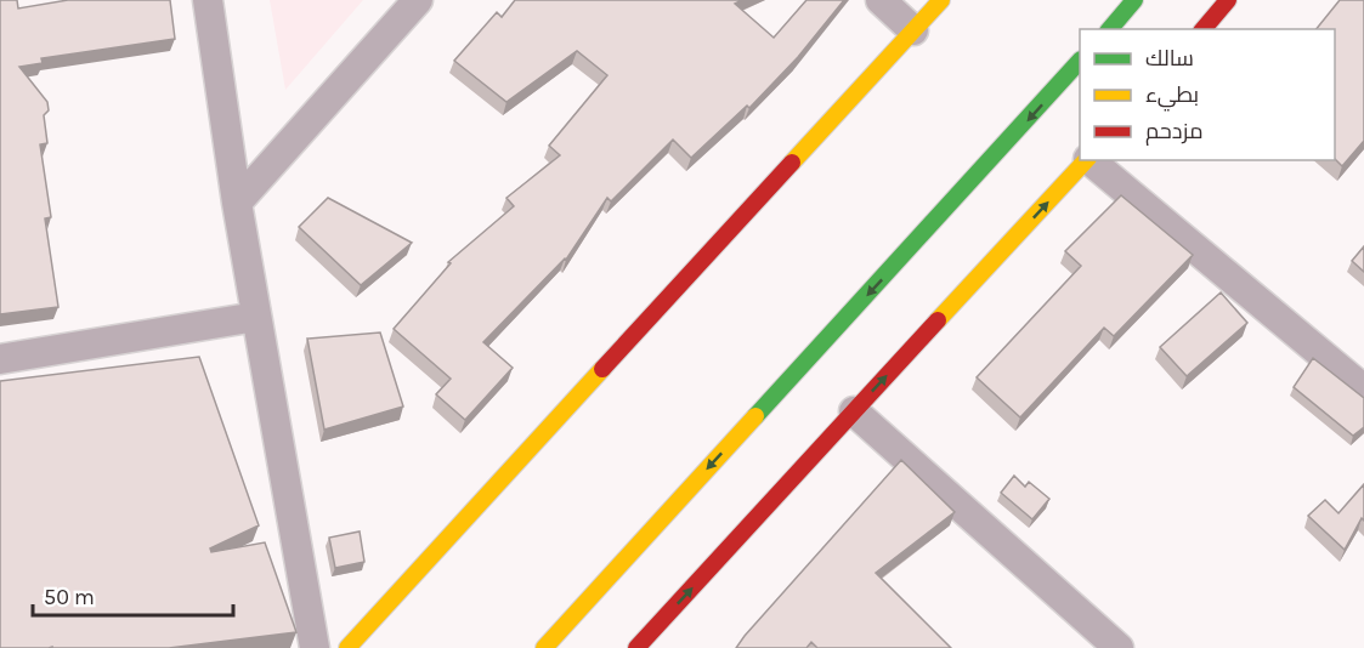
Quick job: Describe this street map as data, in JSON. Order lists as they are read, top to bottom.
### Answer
{
  "legend": ["سالك", "بطيء", "مزدحم"],
  "scale_bar": "50 m"
}
